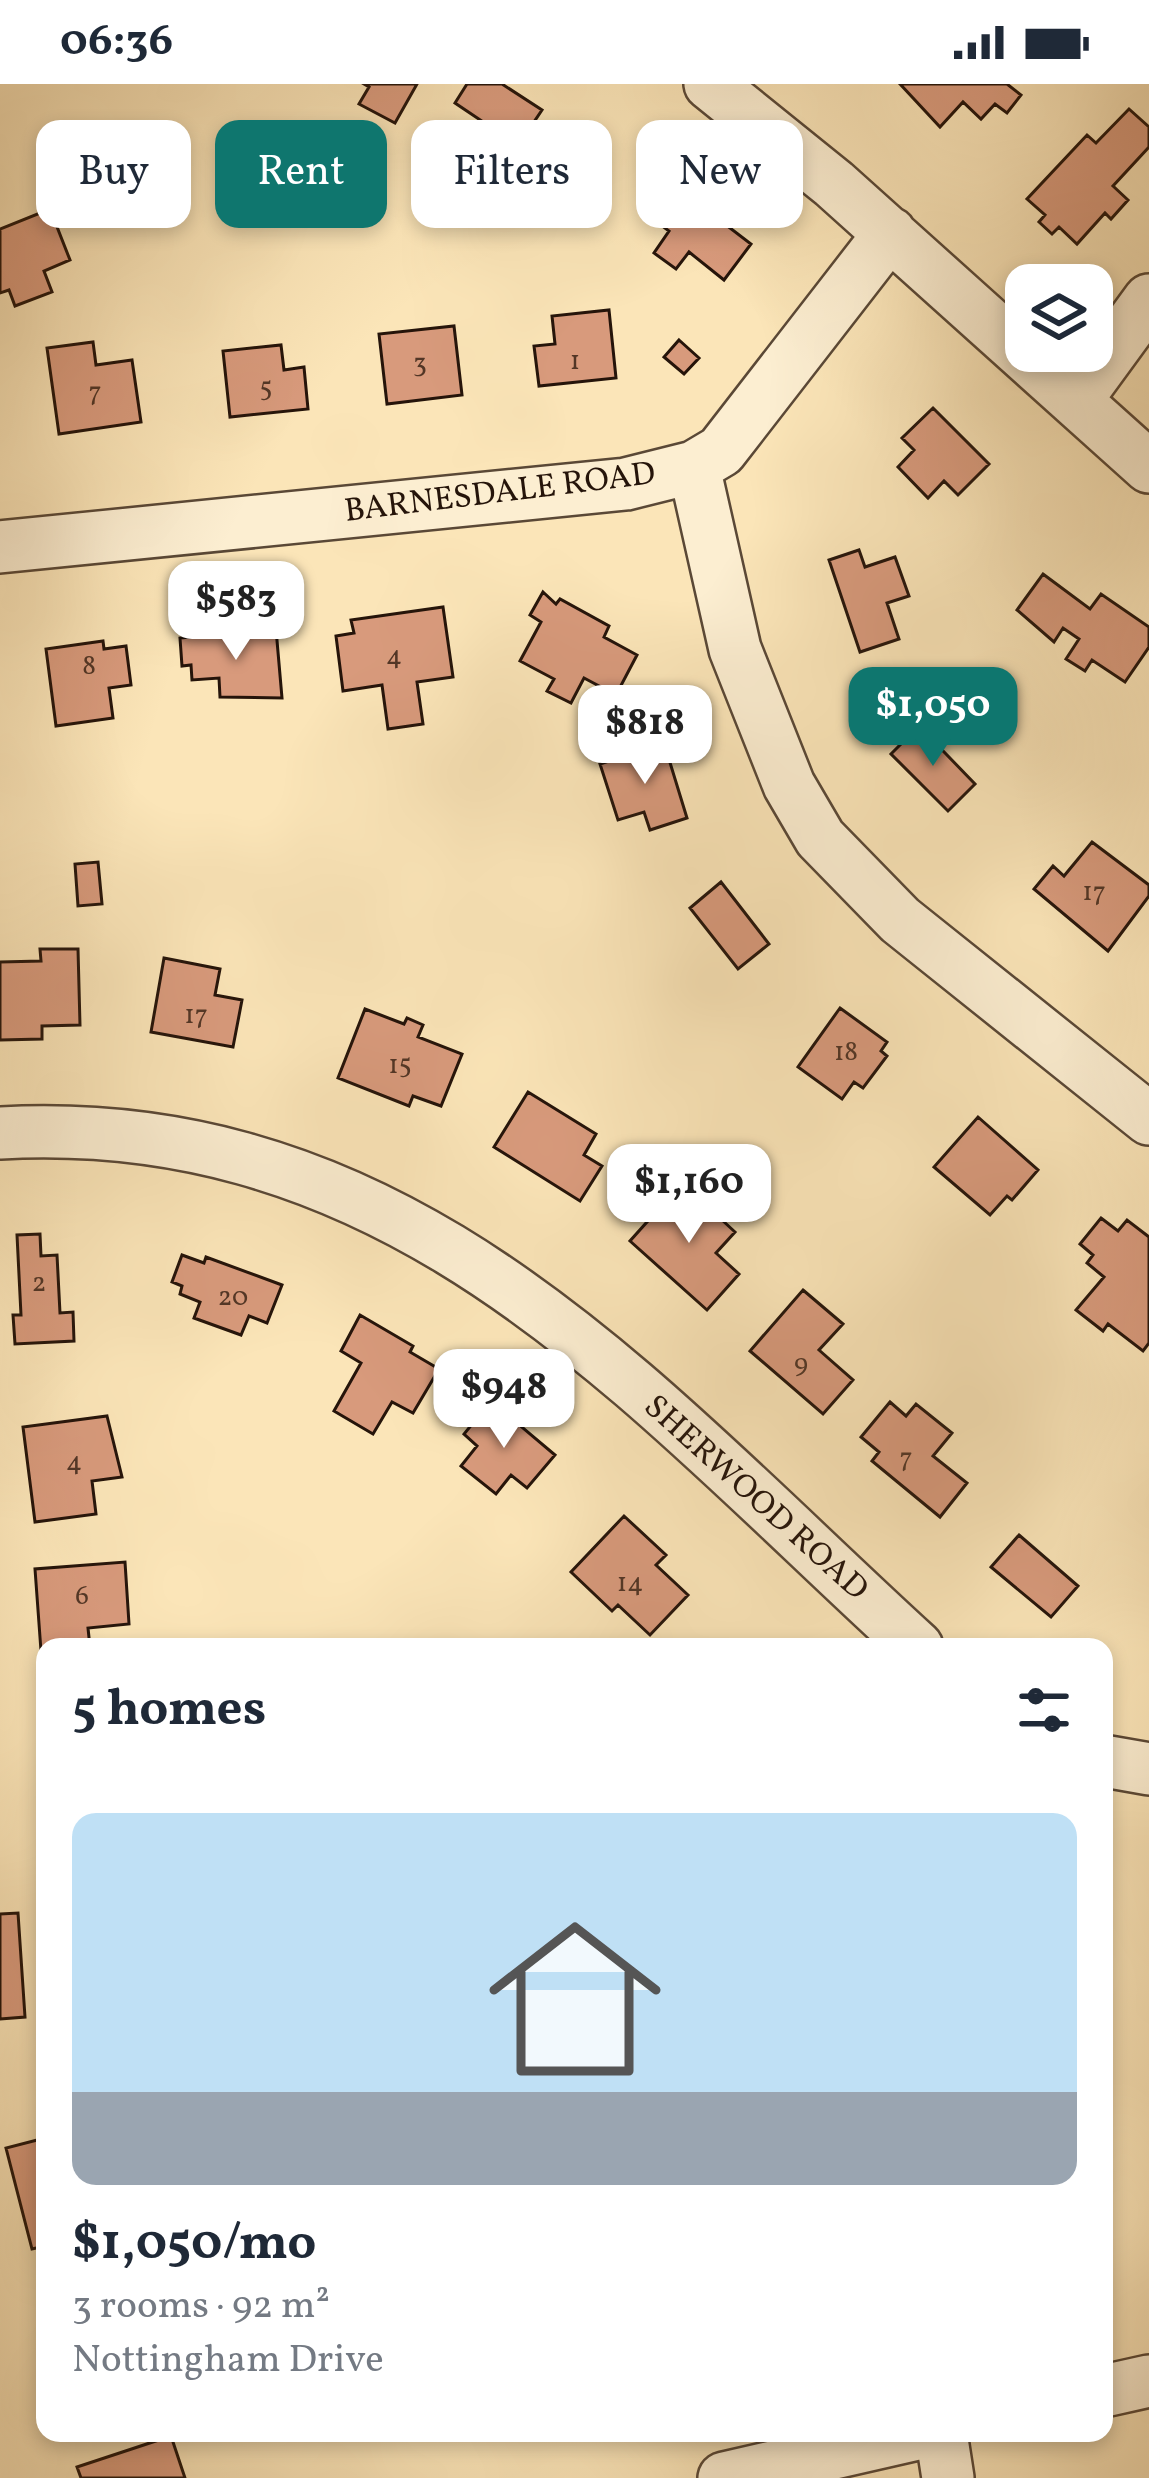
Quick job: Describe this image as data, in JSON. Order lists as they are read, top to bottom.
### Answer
{
  "streets": {
    "street": ["BARNESDALE ROAD", "SHERWOOD ROAD"]
  },
  "house_numbers": [
    "1",
    "3",
    "5",
    "7",
    "4",
    "8",
    "17",
    "17",
    "18",
    "15",
    "2",
    "20",
    "9",
    "7",
    "4",
    "14",
    "6"
  ],
  "page": {
    "status": "06:36",
    "chip": [
      "Buy",
      "Rent",
      "Filters",
      "New"
    ],
    "price": [
      "$583",
      "$1,050",
      "$818",
      "$1,160",
      "$948"
    ],
    "heading": "5 homes",
    "list": [
      {
        "name": "$1,050/mo",
        "note": "3 rooms · 92 m² · Nottingham Drive"
      }
    ]
  }
}
